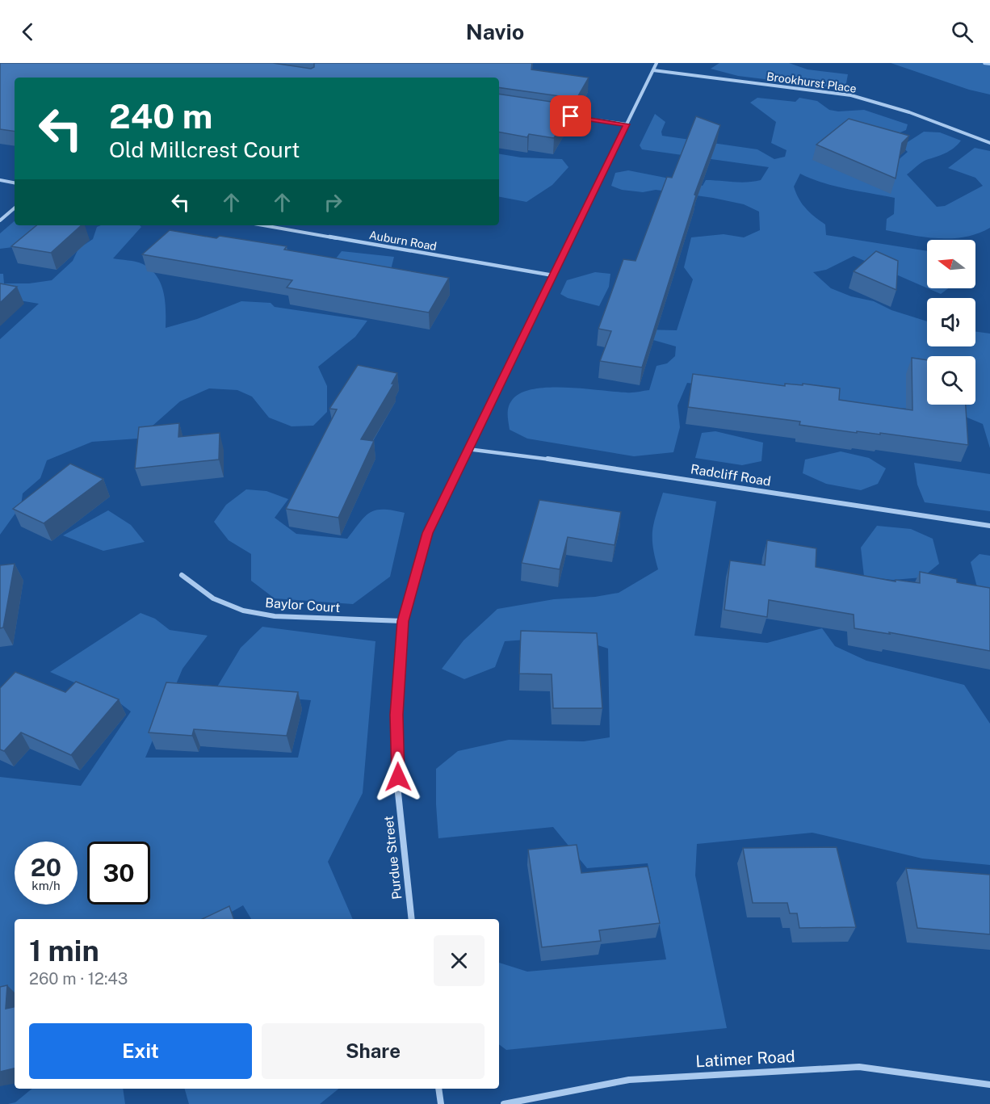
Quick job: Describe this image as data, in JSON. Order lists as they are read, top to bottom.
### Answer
{
  "streets": {
    "street": [
      "Brookhurst Place",
      "Auburn Road",
      "Radcliff Road",
      "Baylor Court",
      "Purdue Street",
      "Latimer Road"
    ]
  },
  "crossings": [
    ["Brookhurst Place", "Purdue Street"],
    ["Auburn Road", "Purdue Street"],
    ["Radcliff Road", "Purdue Street"],
    ["Baylor Court", "Purdue Street"]
  ],
  "north": "left",
  "page": {
    "header": "Navio",
    "turn": ["240 m", "Old Millcrest Court"],
    "speed": "20 km/h",
    "limit": "30",
    "heading": ["1 min", "260 m · 12:43"],
    "buttons": ["Exit", "Share"]
  }
}
